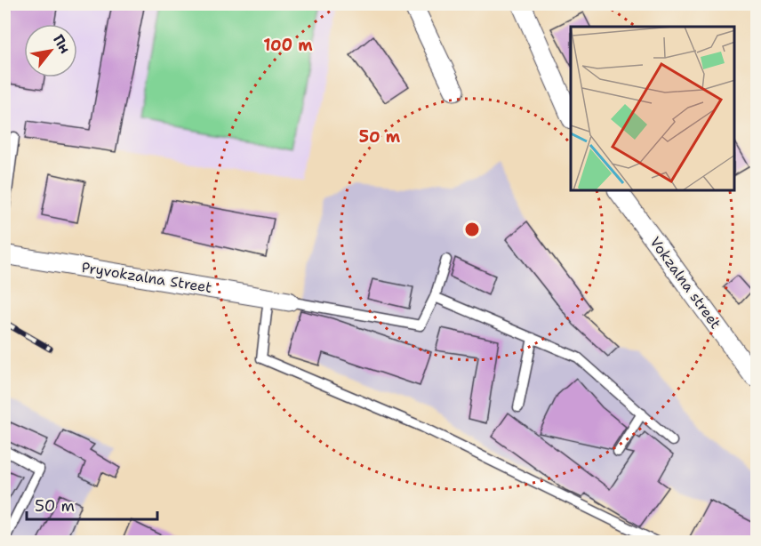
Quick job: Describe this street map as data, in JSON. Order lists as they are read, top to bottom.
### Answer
{
  "streets": {
    "street": ["Pryvokzalna Street", "Vokzalna street"]
  },
  "scale_bar": "50 m",
  "north": "top right",
  "rings": ["100 m", "50 m"]
}
